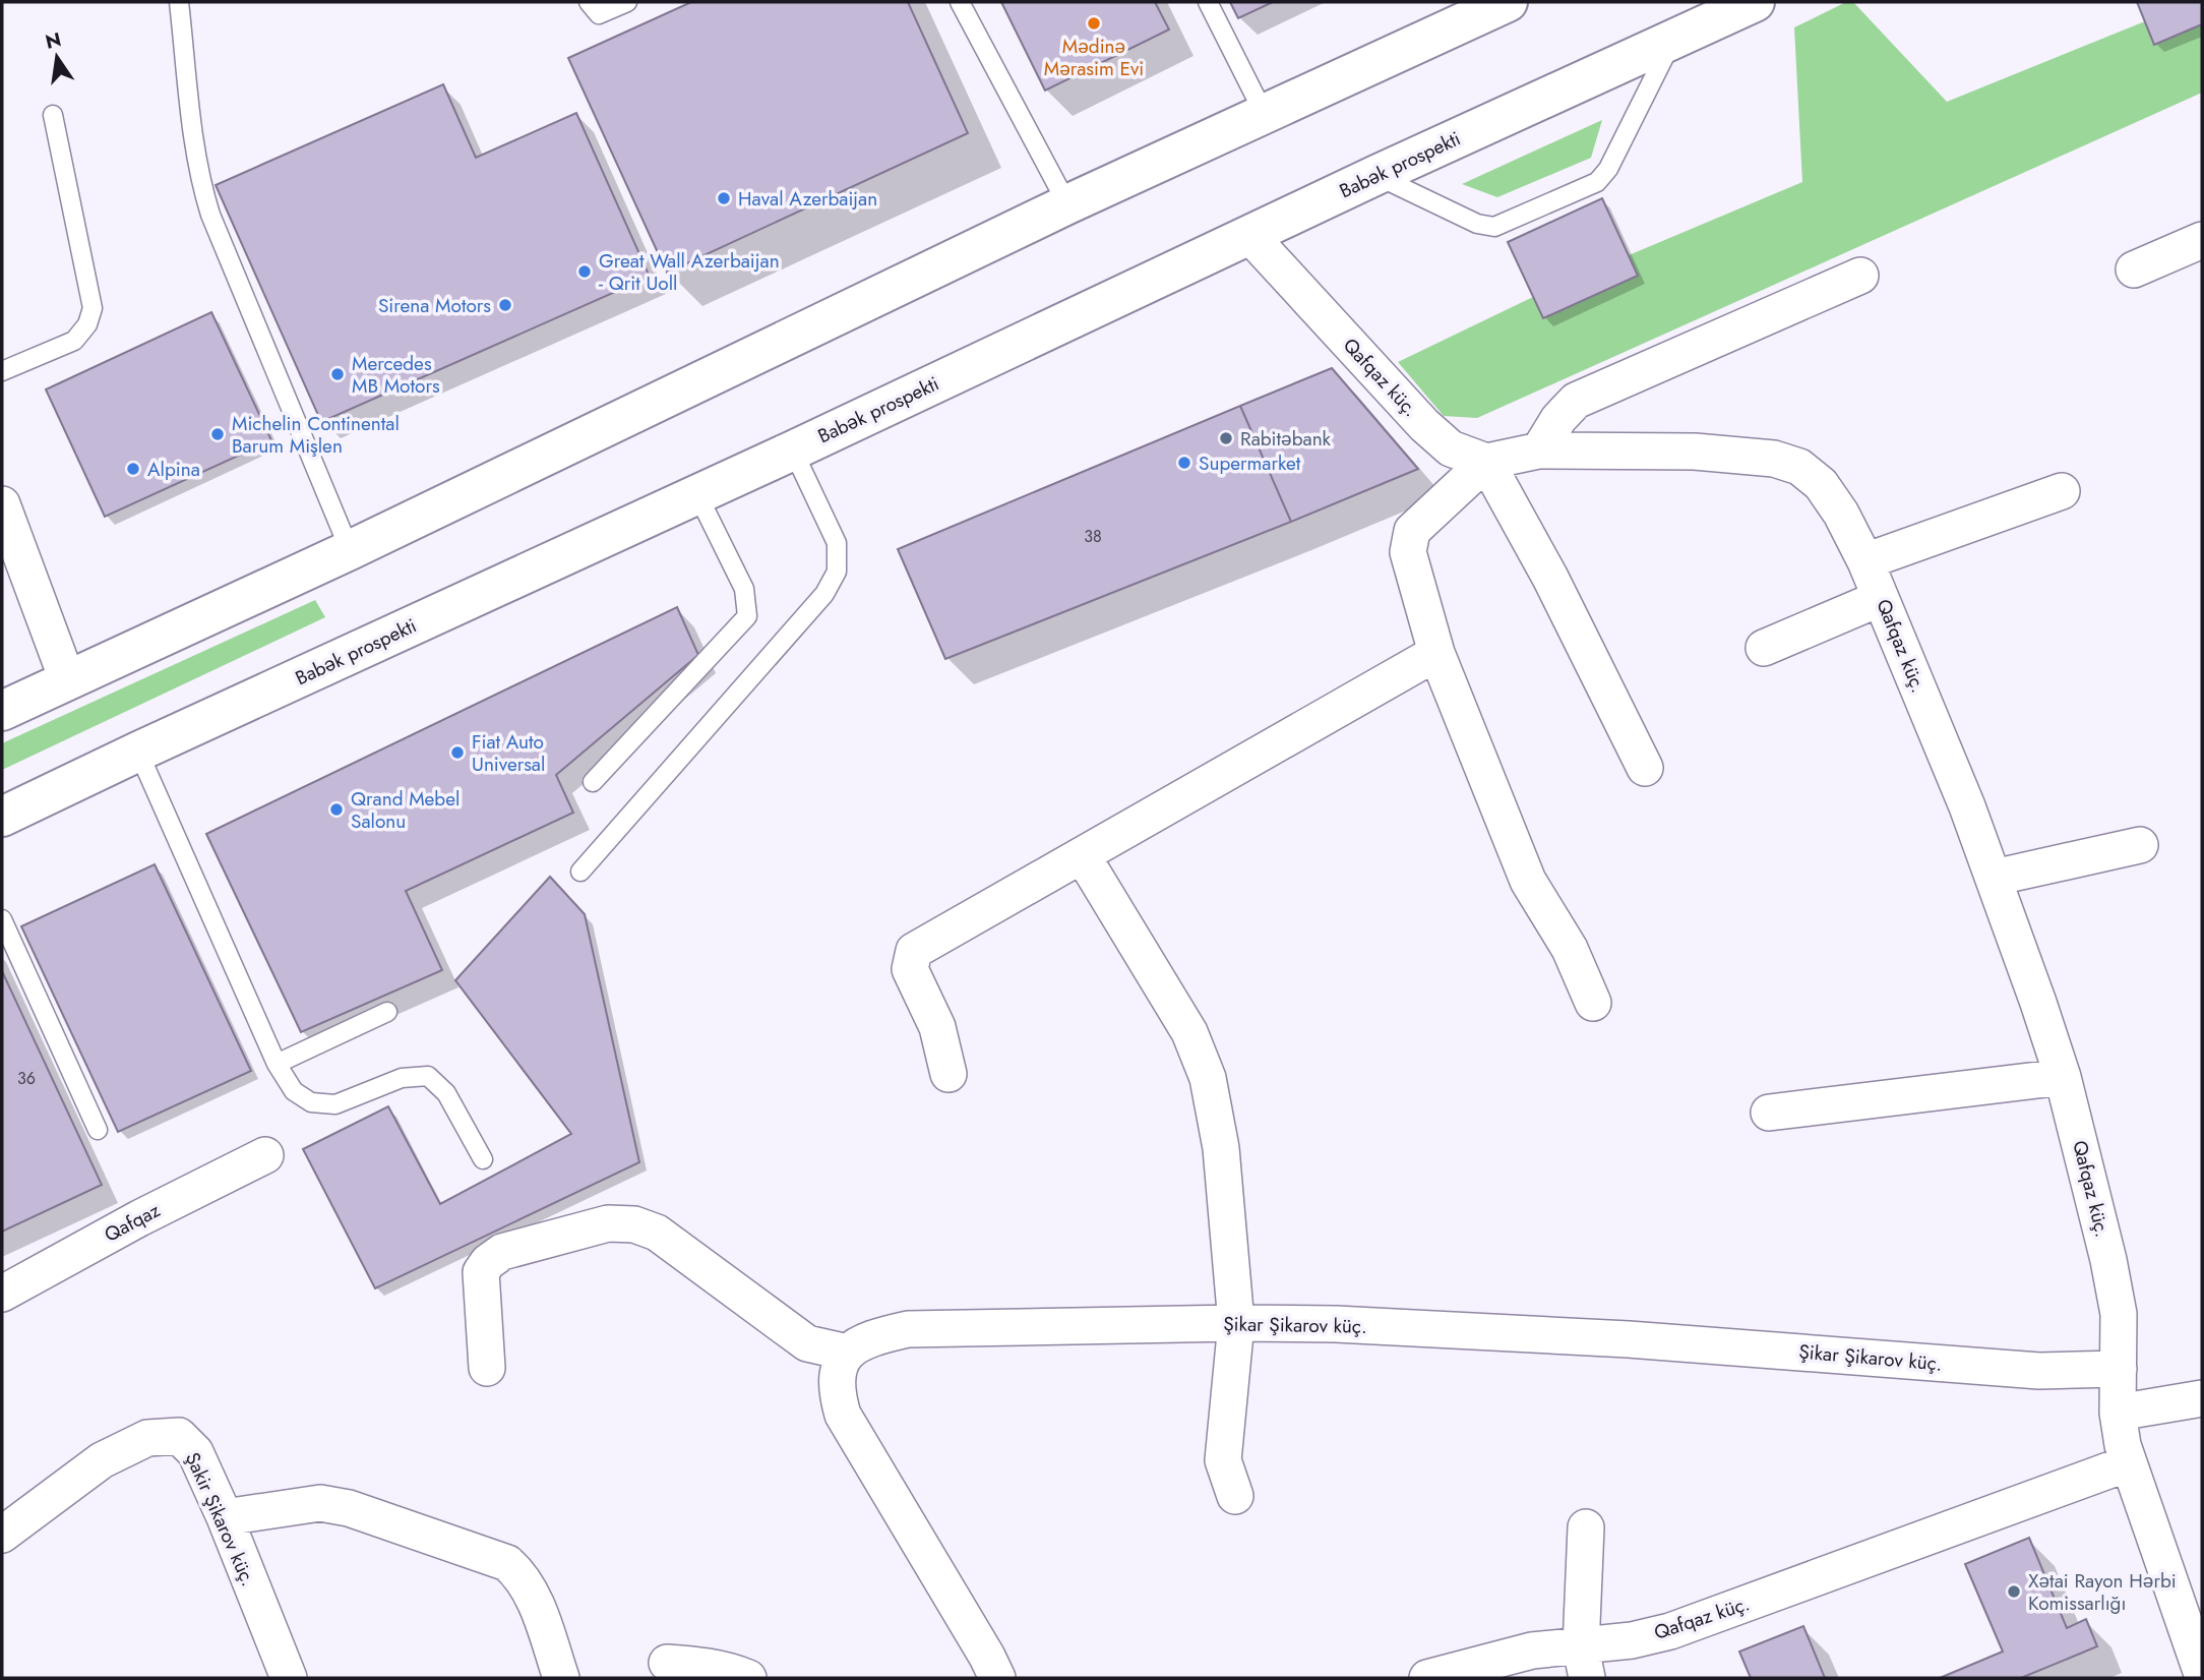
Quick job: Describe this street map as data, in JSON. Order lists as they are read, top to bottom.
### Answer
{
  "streets": {
    "main road": ["Babək prospekti"],
    "street": [
      "Qafqaz küç.",
      "Qafqaz",
      "Şikar Şikarov küç.",
      "Şakir Şikarov küç."
    ]
  },
  "crossings": [
    ["Babək prospekti", "Qafqaz küç."],
    ["Qafqaz küç.", "Şikar Şikarov küç."]
  ],
  "places": [
    "Mədinə Mərasim Evi",
    "Haval Azerbaijan",
    "Great Wall Azerbaijan - Qrit Uoll",
    "Sirena Motors",
    "Mercedes MB Motors",
    "Michelin Continental Barum Mişlen",
    "Rabitəbank",
    "Supermarket",
    "Alpina",
    "Fiat Auto Universal",
    "Qrand Mebel Salonu",
    "Xətai Rayon Hərbi Komissarlığı"
  ],
  "house_numbers": ["38", "36"],
  "north": "top"
}
